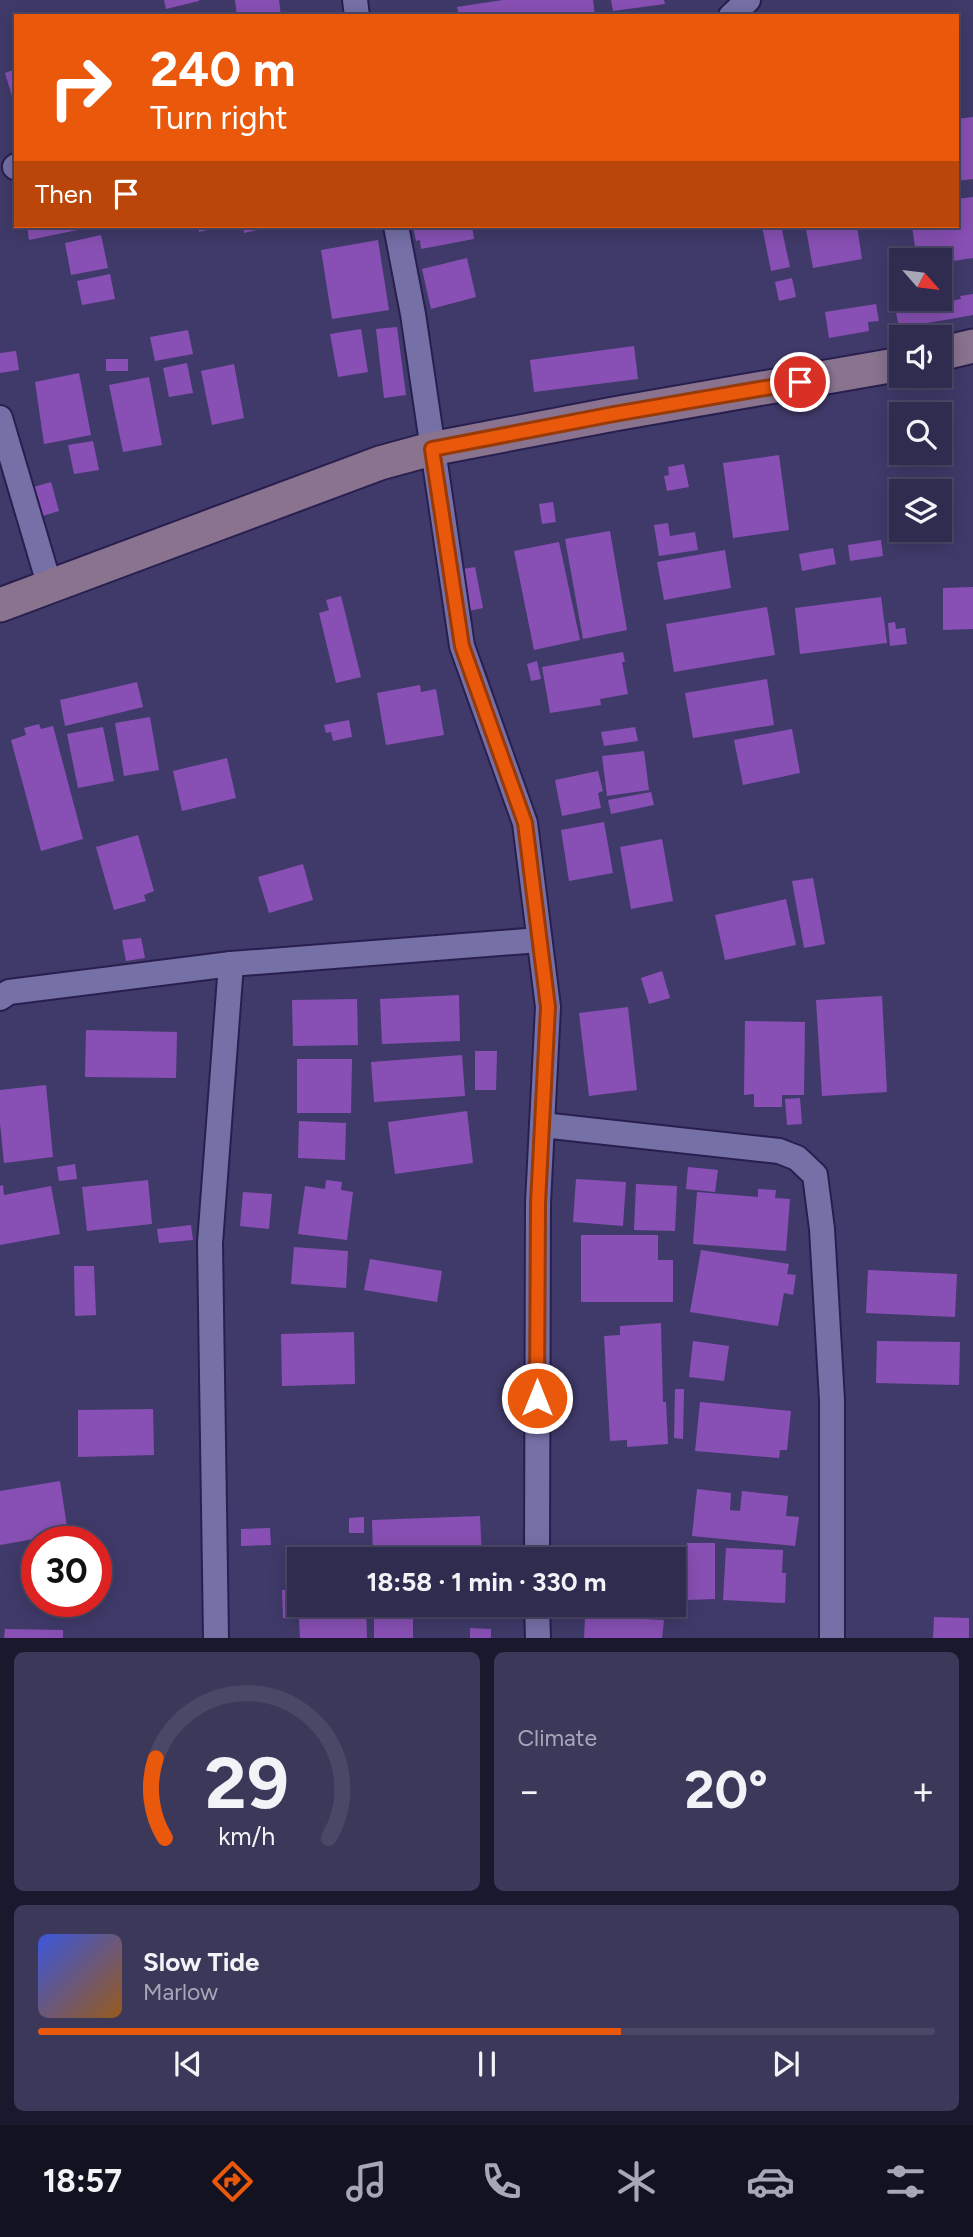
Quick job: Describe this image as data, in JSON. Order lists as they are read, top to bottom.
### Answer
{
  "north": "bottom right",
  "page": {
    "turn": ["240 m", "Turn right"],
    "then": "Then",
    "limit": "30",
    "trip": "18:58 · 1 min · 330 m",
    "tile": "Climate",
    "heat": ["−", "20°", "+"],
    "song": ["Slow Tide", "Marlow"],
    "tabs": "18:57",
    "gauge": ["29", "km/h"]
  }
}
